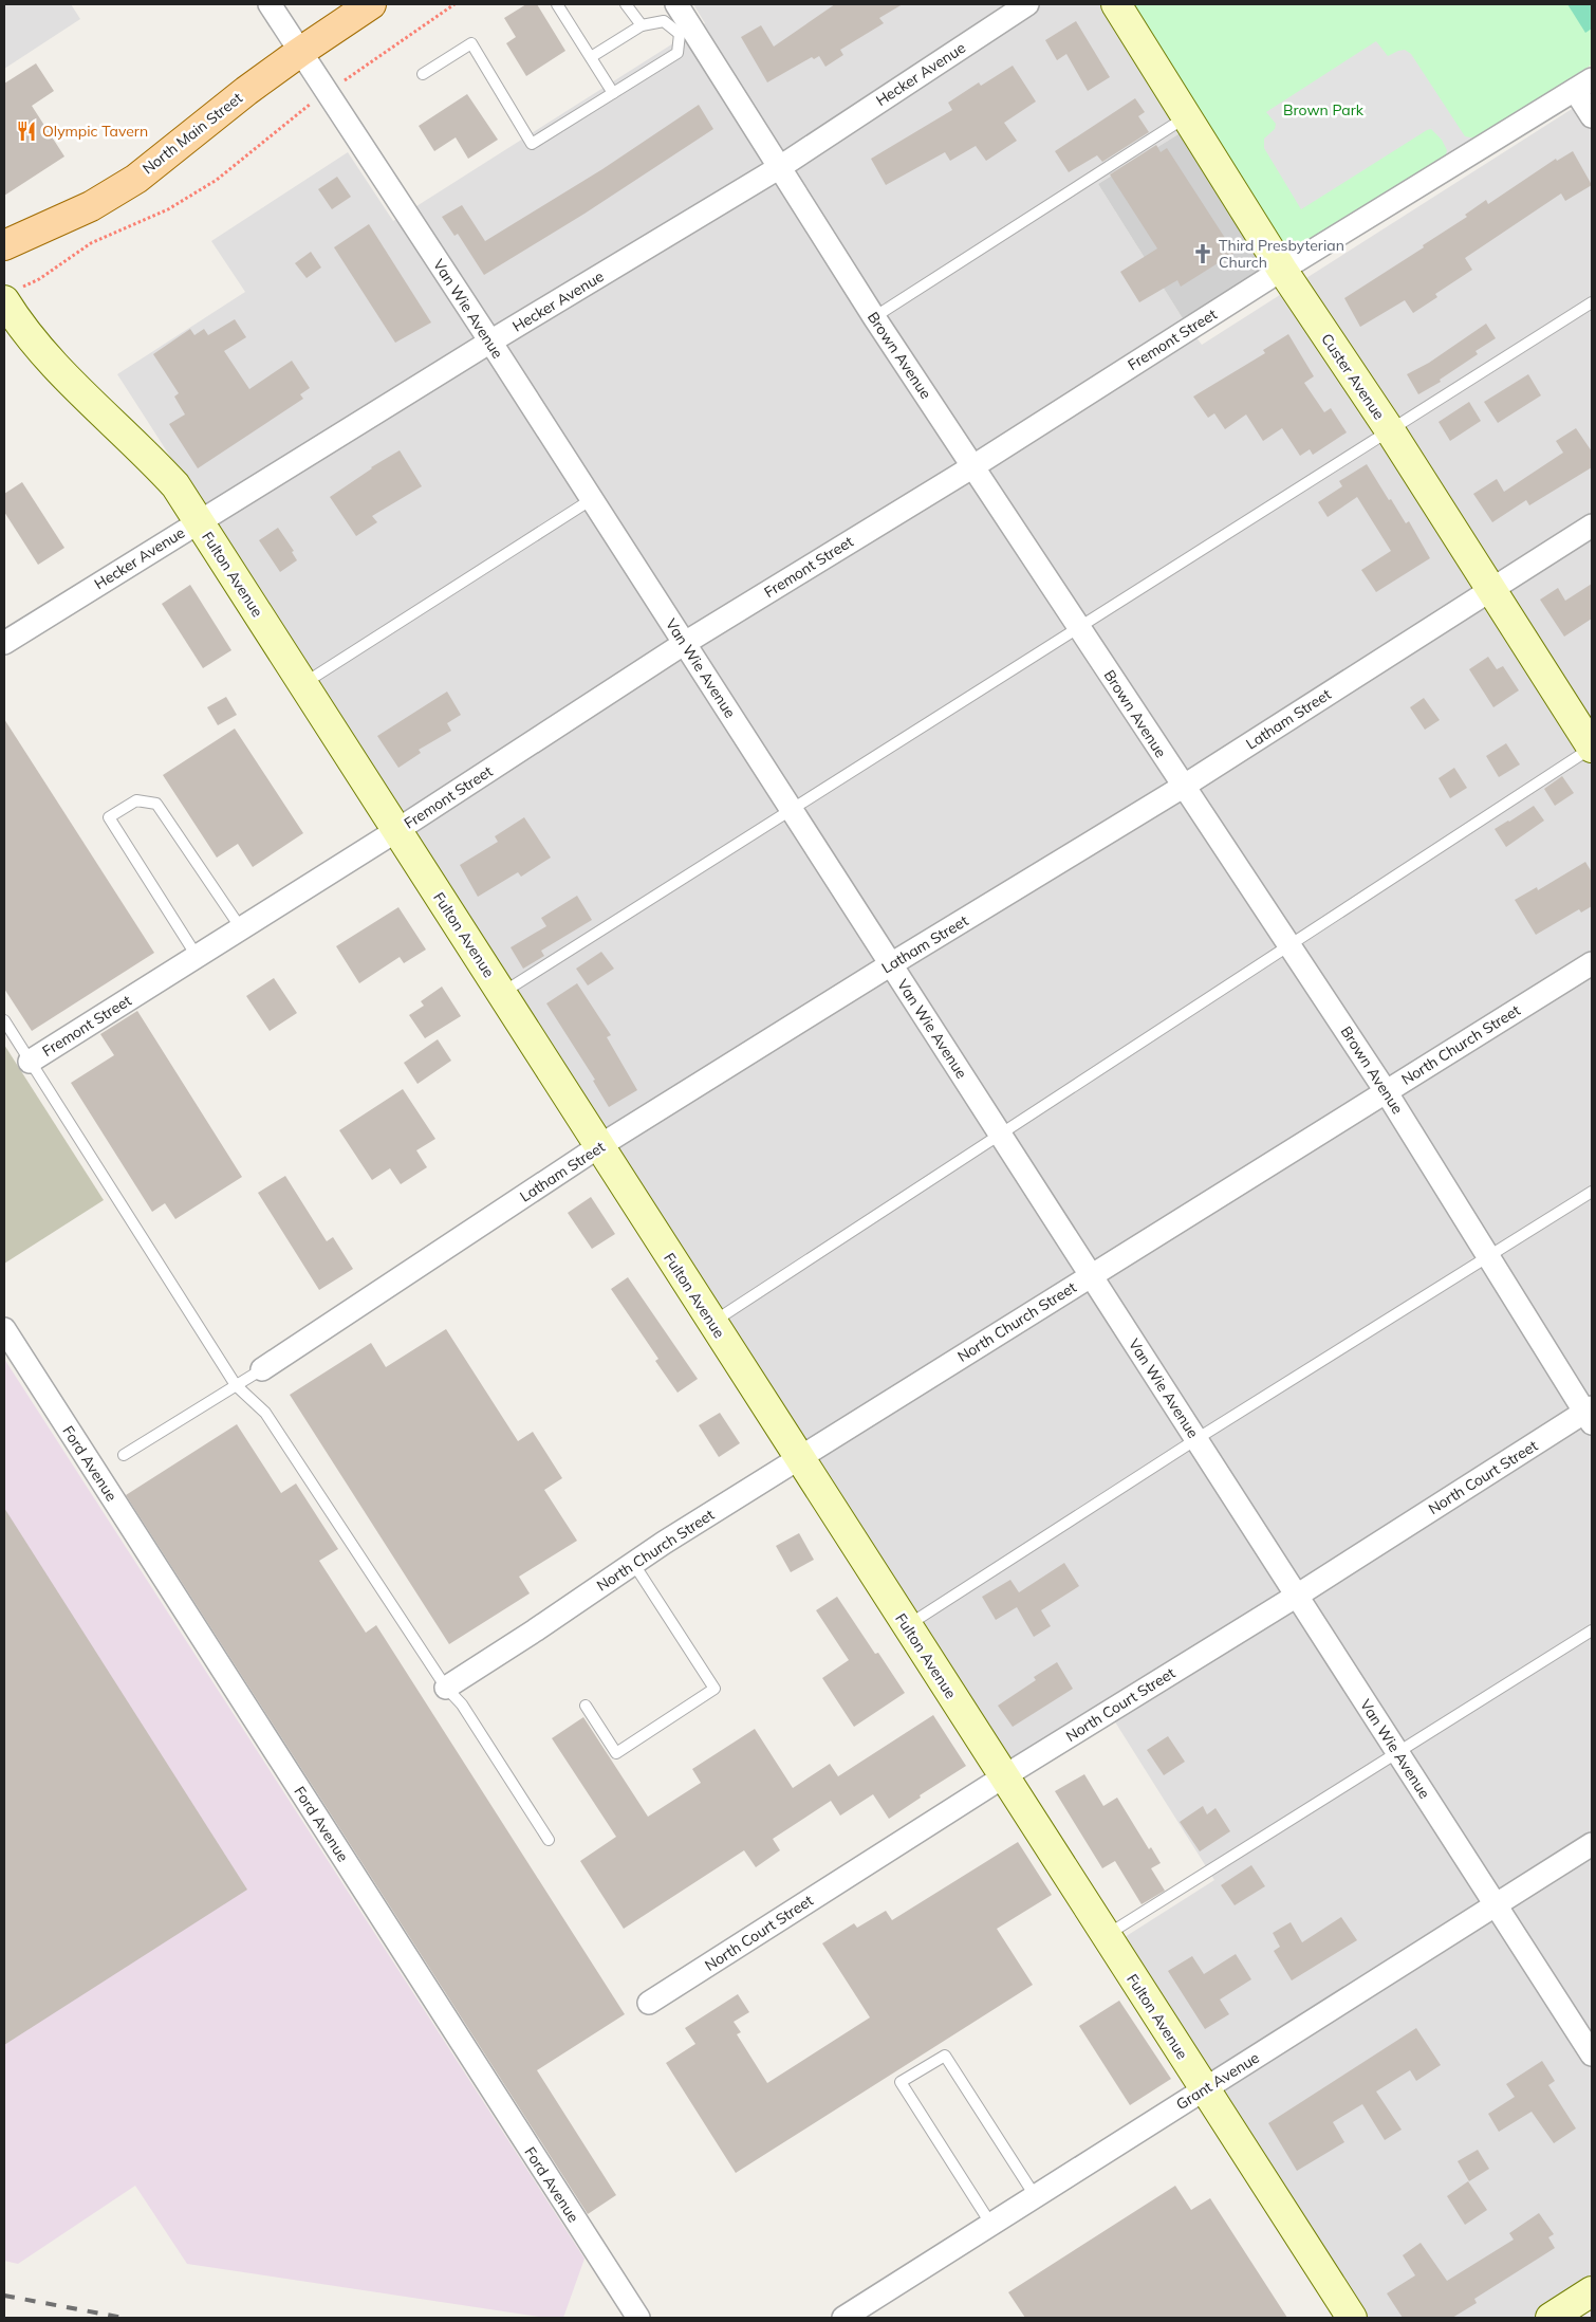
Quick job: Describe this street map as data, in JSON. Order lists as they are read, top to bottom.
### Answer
{
  "streets": {
    "main road": ["North Main Street"],
    "street": [
      "Hecker Avenue",
      "Van Wie Avenue",
      "Fremont Street",
      "Brown Avenue",
      "Custer Avenue",
      "Fulton Avenue",
      "Latham Street",
      "North Church Street",
      "Ford Avenue",
      "North Court Street",
      "Grant Avenue"
    ]
  },
  "crossings": [
    ["Hecker Avenue", "Van Wie Avenue"],
    ["Hecker Avenue", "Brown Avenue"],
    ["Hecker Avenue", "Fulton Avenue"],
    ["North Main Street", "Van Wie Avenue"],
    ["Van Wie Avenue", "Fremont Street"],
    ["Van Wie Avenue", "Latham Street"],
    ["Van Wie Avenue", "North Church Street"],
    ["Van Wie Avenue", "North Court Street"],
    ["Van Wie Avenue", "Grant Avenue"],
    ["Fremont Street", "Brown Avenue"],
    ["Fremont Street", "Custer Avenue"],
    ["Fremont Street", "Fulton Avenue"],
    ["Brown Avenue", "Latham Street"],
    ["Brown Avenue", "North Church Street"],
    ["Brown Avenue", "North Court Street"],
    ["Custer Avenue", "Latham Street"],
    ["Fulton Avenue", "Latham Street"],
    ["Fulton Avenue", "North Church Street"],
    ["Fulton Avenue", "North Court Street"],
    ["Fulton Avenue", "Grant Avenue"]
  ],
  "parks": ["Brown Park"],
  "places": {
    "restaurant": ["Olympic Tavern"],
    "church": ["Third Presbyterian Church"]
  }
}
